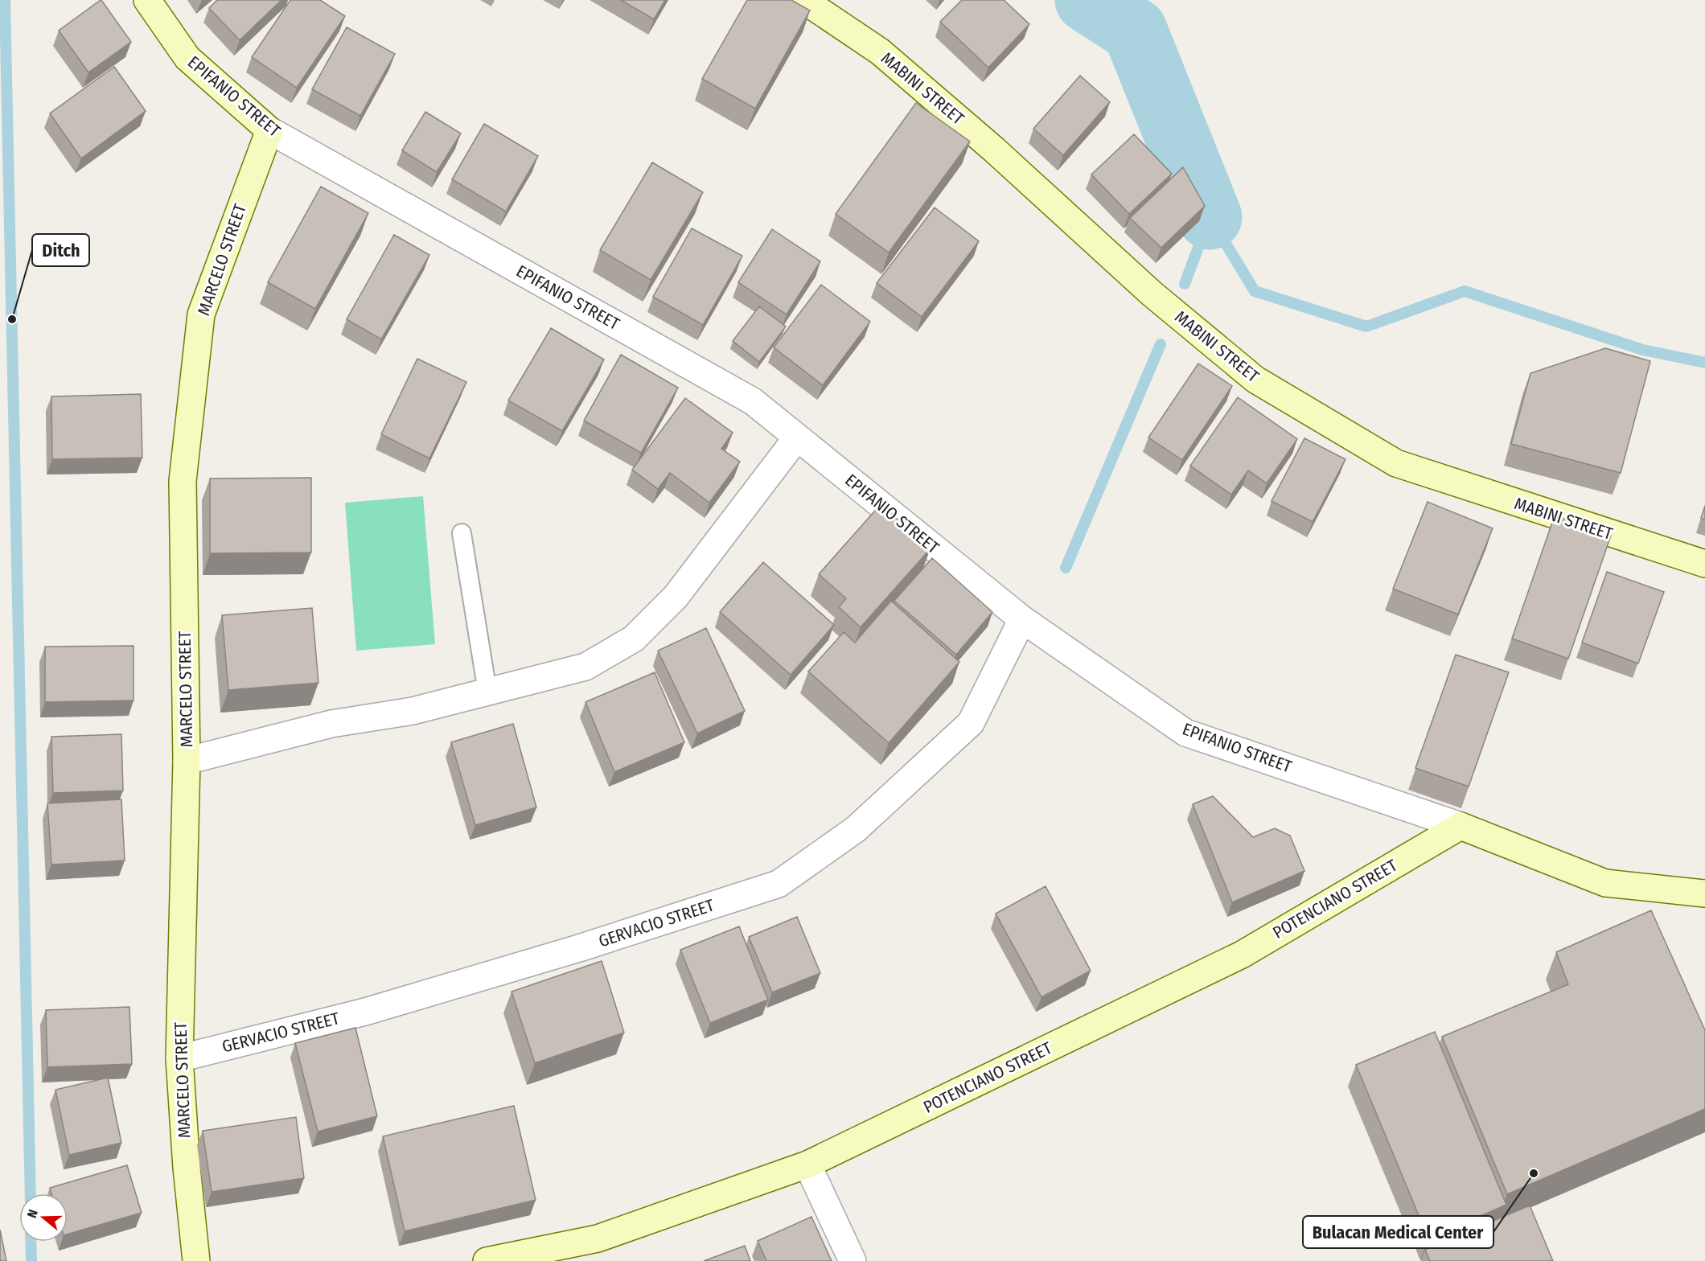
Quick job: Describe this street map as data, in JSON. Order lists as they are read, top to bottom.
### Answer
{
  "streets": {
    "street": [
      "MABINI STREET",
      "EPIFANIO STREET",
      "MARCELO STREET",
      "POTENCIANO STREET",
      "GERVACIO STREET"
    ]
  },
  "crossings": [
    ["EPIFANIO STREET", "MARCELO STREET"],
    ["EPIFANIO STREET", "POTENCIANO STREET"],
    ["EPIFANIO STREET", "GERVACIO STREET"],
    ["MARCELO STREET", "GERVACIO STREET"]
  ],
  "places": ["Ditch", "Bulacan Medical Center"],
  "north": "left"
}
